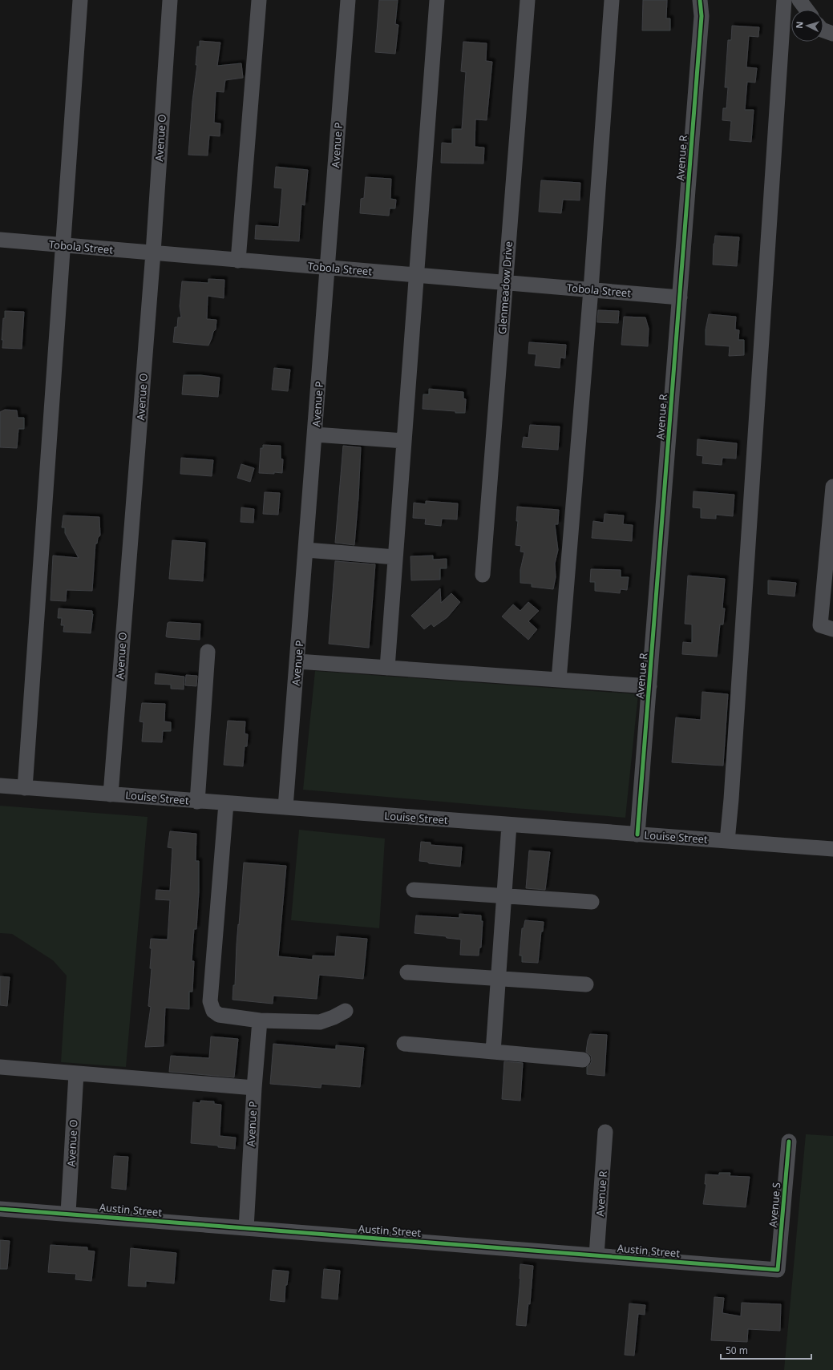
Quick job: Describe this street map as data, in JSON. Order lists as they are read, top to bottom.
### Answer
{
  "streets": {
    "street": [
      "Avenue O",
      "Avenue P",
      "Avenue R",
      "Tobola Street",
      "Glenmeadow Drive",
      "Louise Street",
      "Avenue S",
      "Austin Street"
    ]
  },
  "crossings": [
    ["Avenue O", "Tobola Street"],
    ["Avenue O", "Louise Street"],
    ["Avenue O", "Austin Street"],
    ["Avenue P", "Tobola Street"],
    ["Avenue P", "Louise Street"],
    ["Avenue P", "Austin Street"],
    ["Avenue R", "Tobola Street"],
    ["Avenue R", "Louise Street"],
    ["Avenue R", "Austin Street"],
    ["Tobola Street", "Glenmeadow Drive"],
    ["Avenue S", "Austin Street"]
  ],
  "scale_bar": "50 m",
  "north": "left"
}
